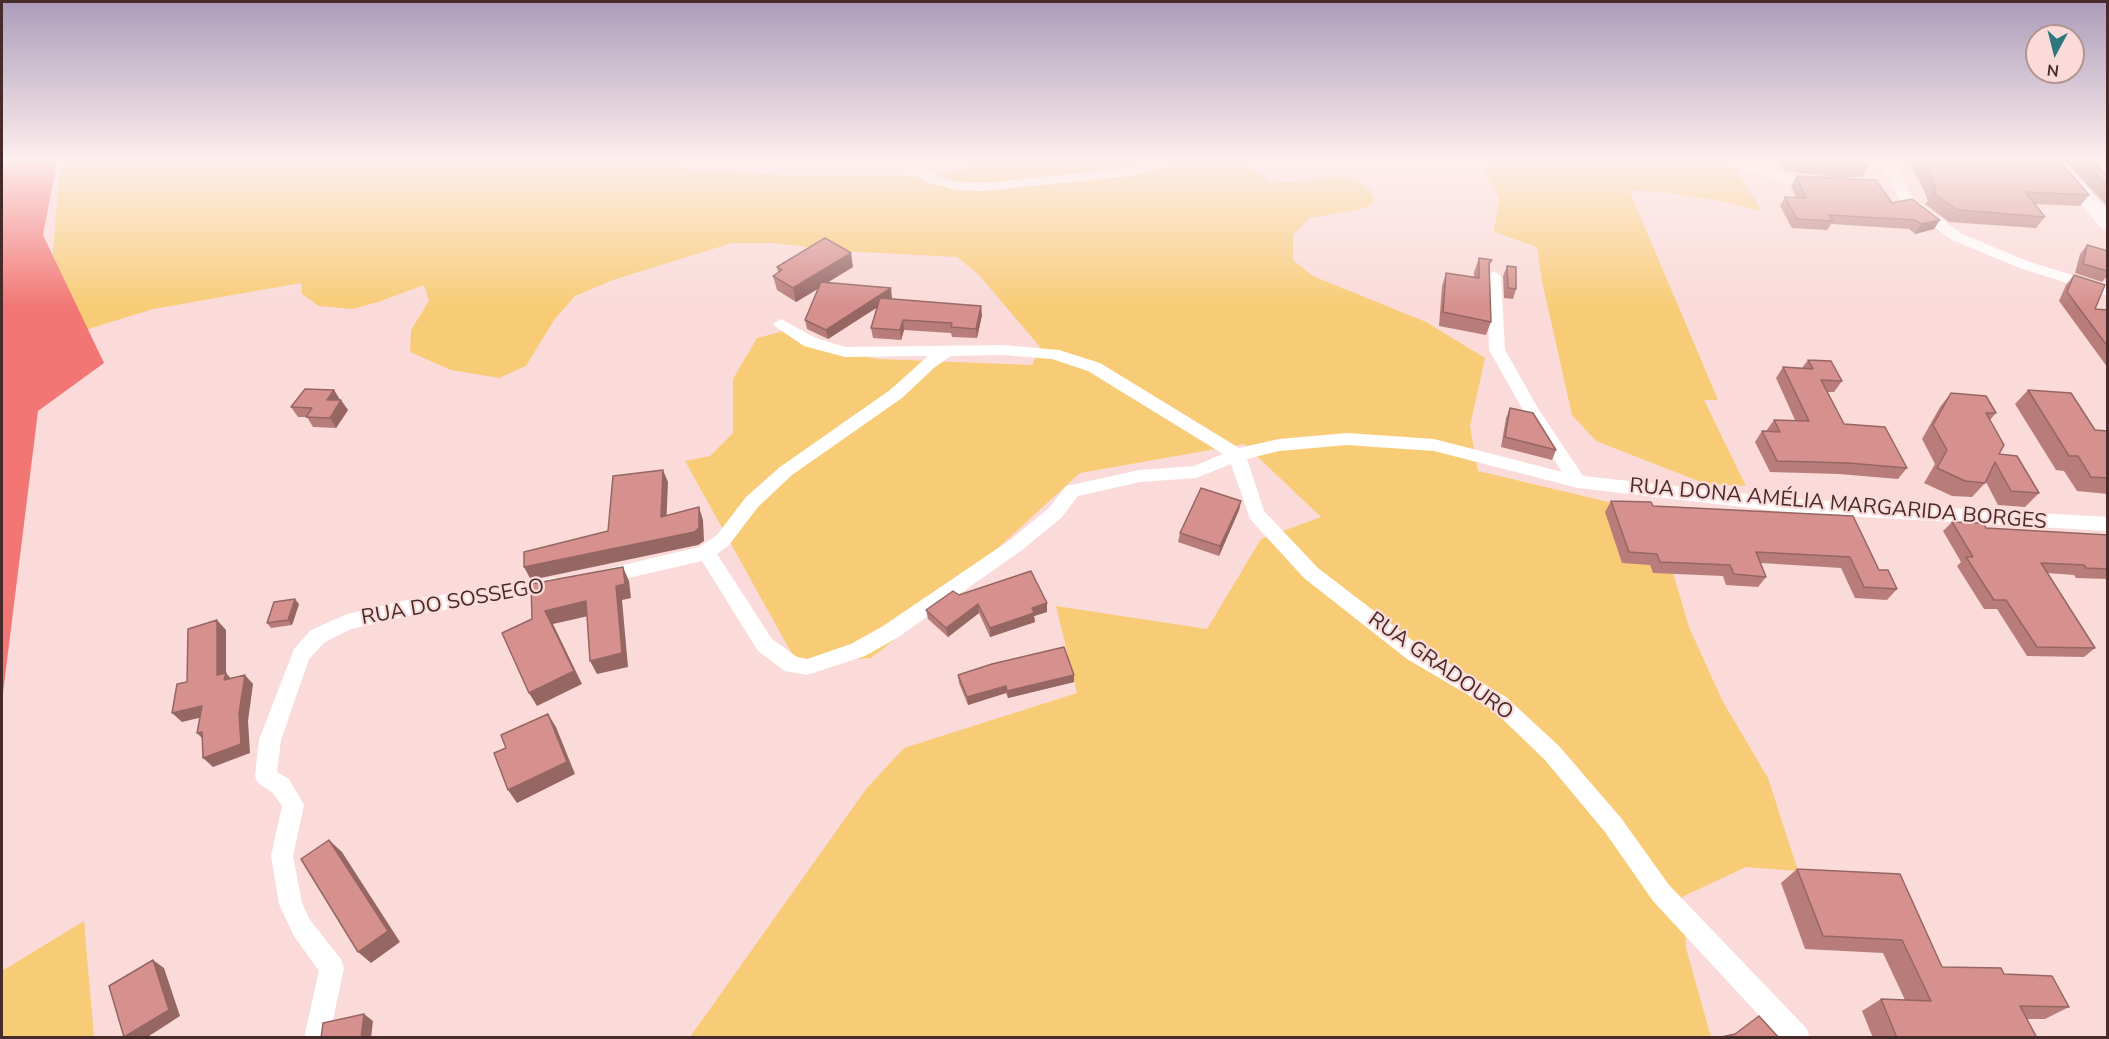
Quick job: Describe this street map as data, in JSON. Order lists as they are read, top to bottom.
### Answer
{
  "streets": {
    "street": ["RUA DONA AMÉLIA MARGARIDA BORGES", "RUA DO SOSSEGO", "RUA GRADOURO"]
  },
  "crossings": [
    ["RUA DONA AMÉLIA MARGARIDA BORGES", "RUA DO SOSSEGO"],
    ["RUA DONA AMÉLIA MARGARIDA BORGES", "RUA GRADOURO"]
  ],
  "north": "bottom"
}
